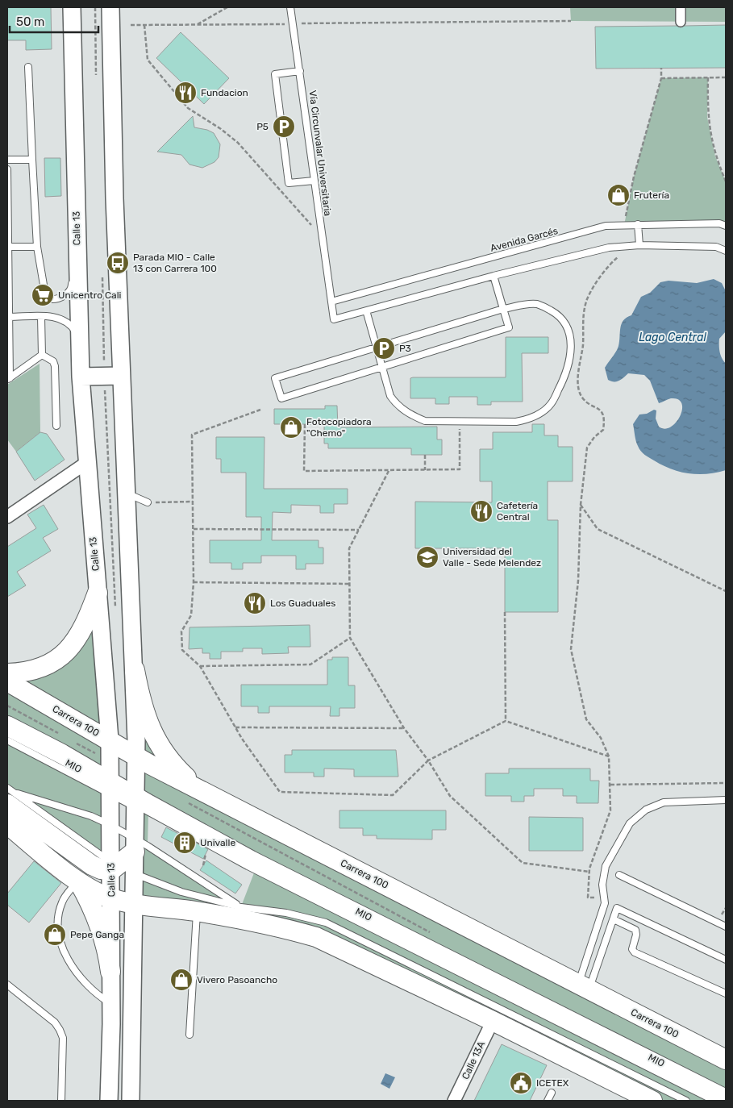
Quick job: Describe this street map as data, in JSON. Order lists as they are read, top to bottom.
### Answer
{
  "streets": {
    "main road": ["Calle 13", "Carrera 100"],
    "street": ["Calle 13A"],
    "lane": ["Vía Circunvalar Universitaria", "Avenida Garcés", "MIO"]
  },
  "crossings": [
    ["Vía Circunvalar Universitaria", "Avenida Garcés"],
    ["Calle 13", "Carrera 100"],
    ["Calle 13", "MIO"]
  ],
  "water": ["Lago Central"],
  "places": {
    "restaurant": ["Fundacion", "Cafetería Central", "Los Guaduales"],
    "parking": ["P5", "P3"],
    "shop": [
      "Frutería",
      "Fotocopiadora \"Chemo\"",
      "Pepe Ganga",
      "Vivero Pasoancho"
    ],
    "bus stop": ["Parada MIO - Calle 13 con Carrera 100"],
    "supermarket": ["Unicentro Cali"],
    "school or university": ["Universidad del Valle - Sede Melendez"],
    "building": ["Univalle"],
    "public building": ["ICETEX"]
  },
  "scale_bar": "50 m"
}
